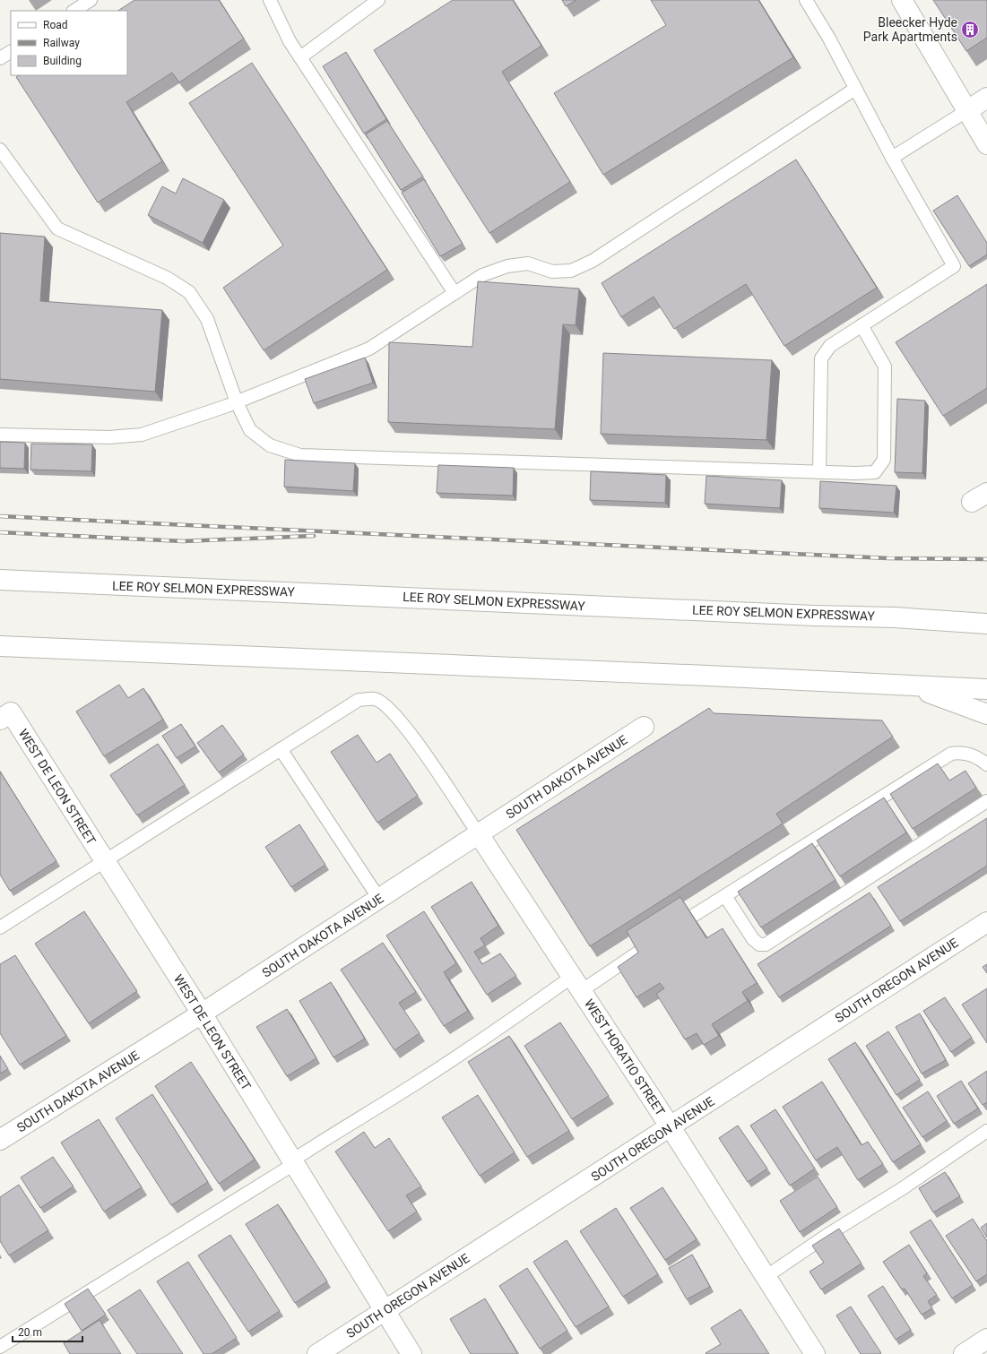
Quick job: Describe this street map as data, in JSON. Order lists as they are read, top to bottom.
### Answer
{
  "streets": {
    "main road": [
      "LEE ROY SELMON EXPRESSWAY",
      "SOUTH DAKOTA AVENUE",
      "WEST DE LEON STREET",
      "SOUTH OREGON AVENUE",
      "WEST HORATIO STREET"
    ]
  },
  "crossings": [
    ["SOUTH DAKOTA AVENUE", "WEST DE LEON STREET"],
    ["SOUTH DAKOTA AVENUE", "WEST HORATIO STREET"],
    ["WEST DE LEON STREET", "SOUTH OREGON AVENUE"],
    ["SOUTH OREGON AVENUE", "WEST HORATIO STREET"]
  ],
  "places": {
    "building": ["Bleecker Hyde Park Apartments"]
  },
  "legend": ["Road", "Railway", "Building"],
  "scale_bar": "20 m"
}
